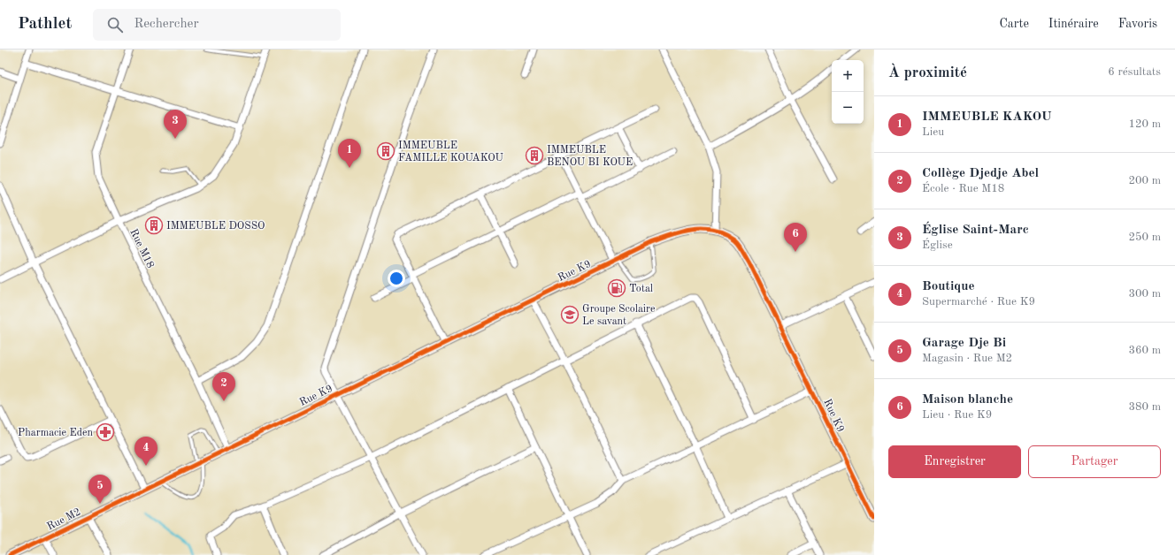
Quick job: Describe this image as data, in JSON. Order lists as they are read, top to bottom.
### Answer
{
  "streets": {
    "street": ["Rue M18", "Rue K9", "Rue M2"]
  },
  "crossings": [
    ["Rue M18", "Rue K9"],
    ["Rue K9", "Rue M2"]
  ],
  "places": {
    "building": ["IMMEUBLE FAMILLE KOUAKOU", "IMMEUBLE BENOU BI KOUE", "IMMEUBLE DOSSO"],
    "fuel station": ["Total"],
    "school or university": ["Groupe Scolaire Le savant"],
    "pharmacy": ["Pharmacie Eden"]
  },
  "page": {
    "header": "Pathlet",
    "search": "Rechercher",
    "nav": ["Carte", "Itinéraire", "Favoris"],
    "heading": ["À proximité", "6 résultats"],
    "map_buttons": ["+", "−"],
    "list": [
      {
        "mark": "1",
        "name": "IMMEUBLE KAKOU",
        "note": "Lieu",
        "value": "120 m"
      },
      {
        "mark": "2",
        "name": "Collège Djedje Abel",
        "note": "École · Rue M18",
        "value": "200 m"
      },
      {
        "mark": "3",
        "name": "Église Saint-Marc",
        "note": "Église",
        "value": "250 m"
      },
      {
        "mark": "4",
        "name": "Boutique",
        "note": "Supermarché · Rue K9",
        "value": "300 m"
      },
      {
        "mark": "5",
        "name": "Garage Dje Bi",
        "note": "Magasin · Rue M2",
        "value": "360 m"
      },
      {
        "mark": "6",
        "name": "Maison blanche",
        "note": "Lieu · Rue K9",
        "value": "380 m"
      }
    ],
    "pins": [
      "3",
      "1",
      "6",
      "2",
      "4",
      "5"
    ],
    "buttons": ["Enregistrer", "Partager"]
  }
}
